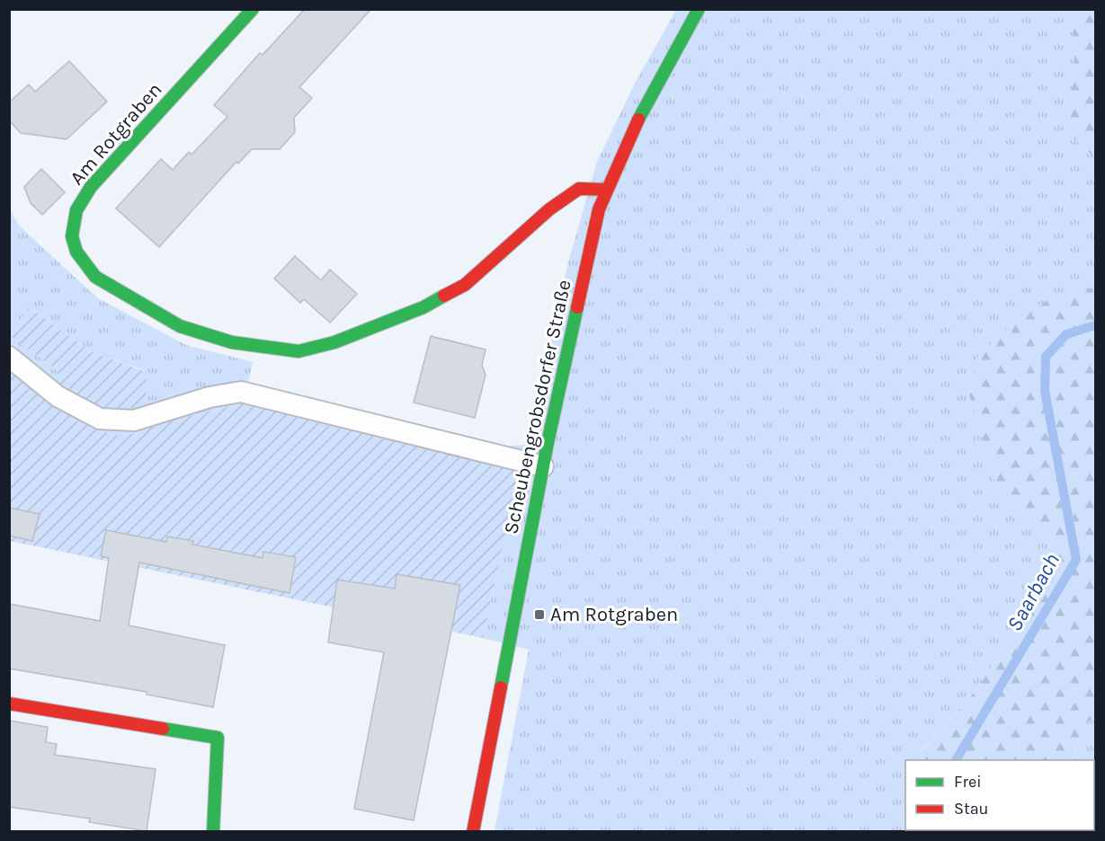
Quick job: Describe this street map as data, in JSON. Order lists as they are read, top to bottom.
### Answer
{
  "streets": {
    "street": ["Am Rotgraben", "Scheubengrobsdorfer Straße"]
  },
  "crossings": [
    ["Am Rotgraben", "Scheubengrobsdorfer Straße"]
  ],
  "water": ["Saarbach"],
  "places": {
    "transit": ["Am Rotgraben"]
  },
  "legend": ["Frei", "Stau"]
}
